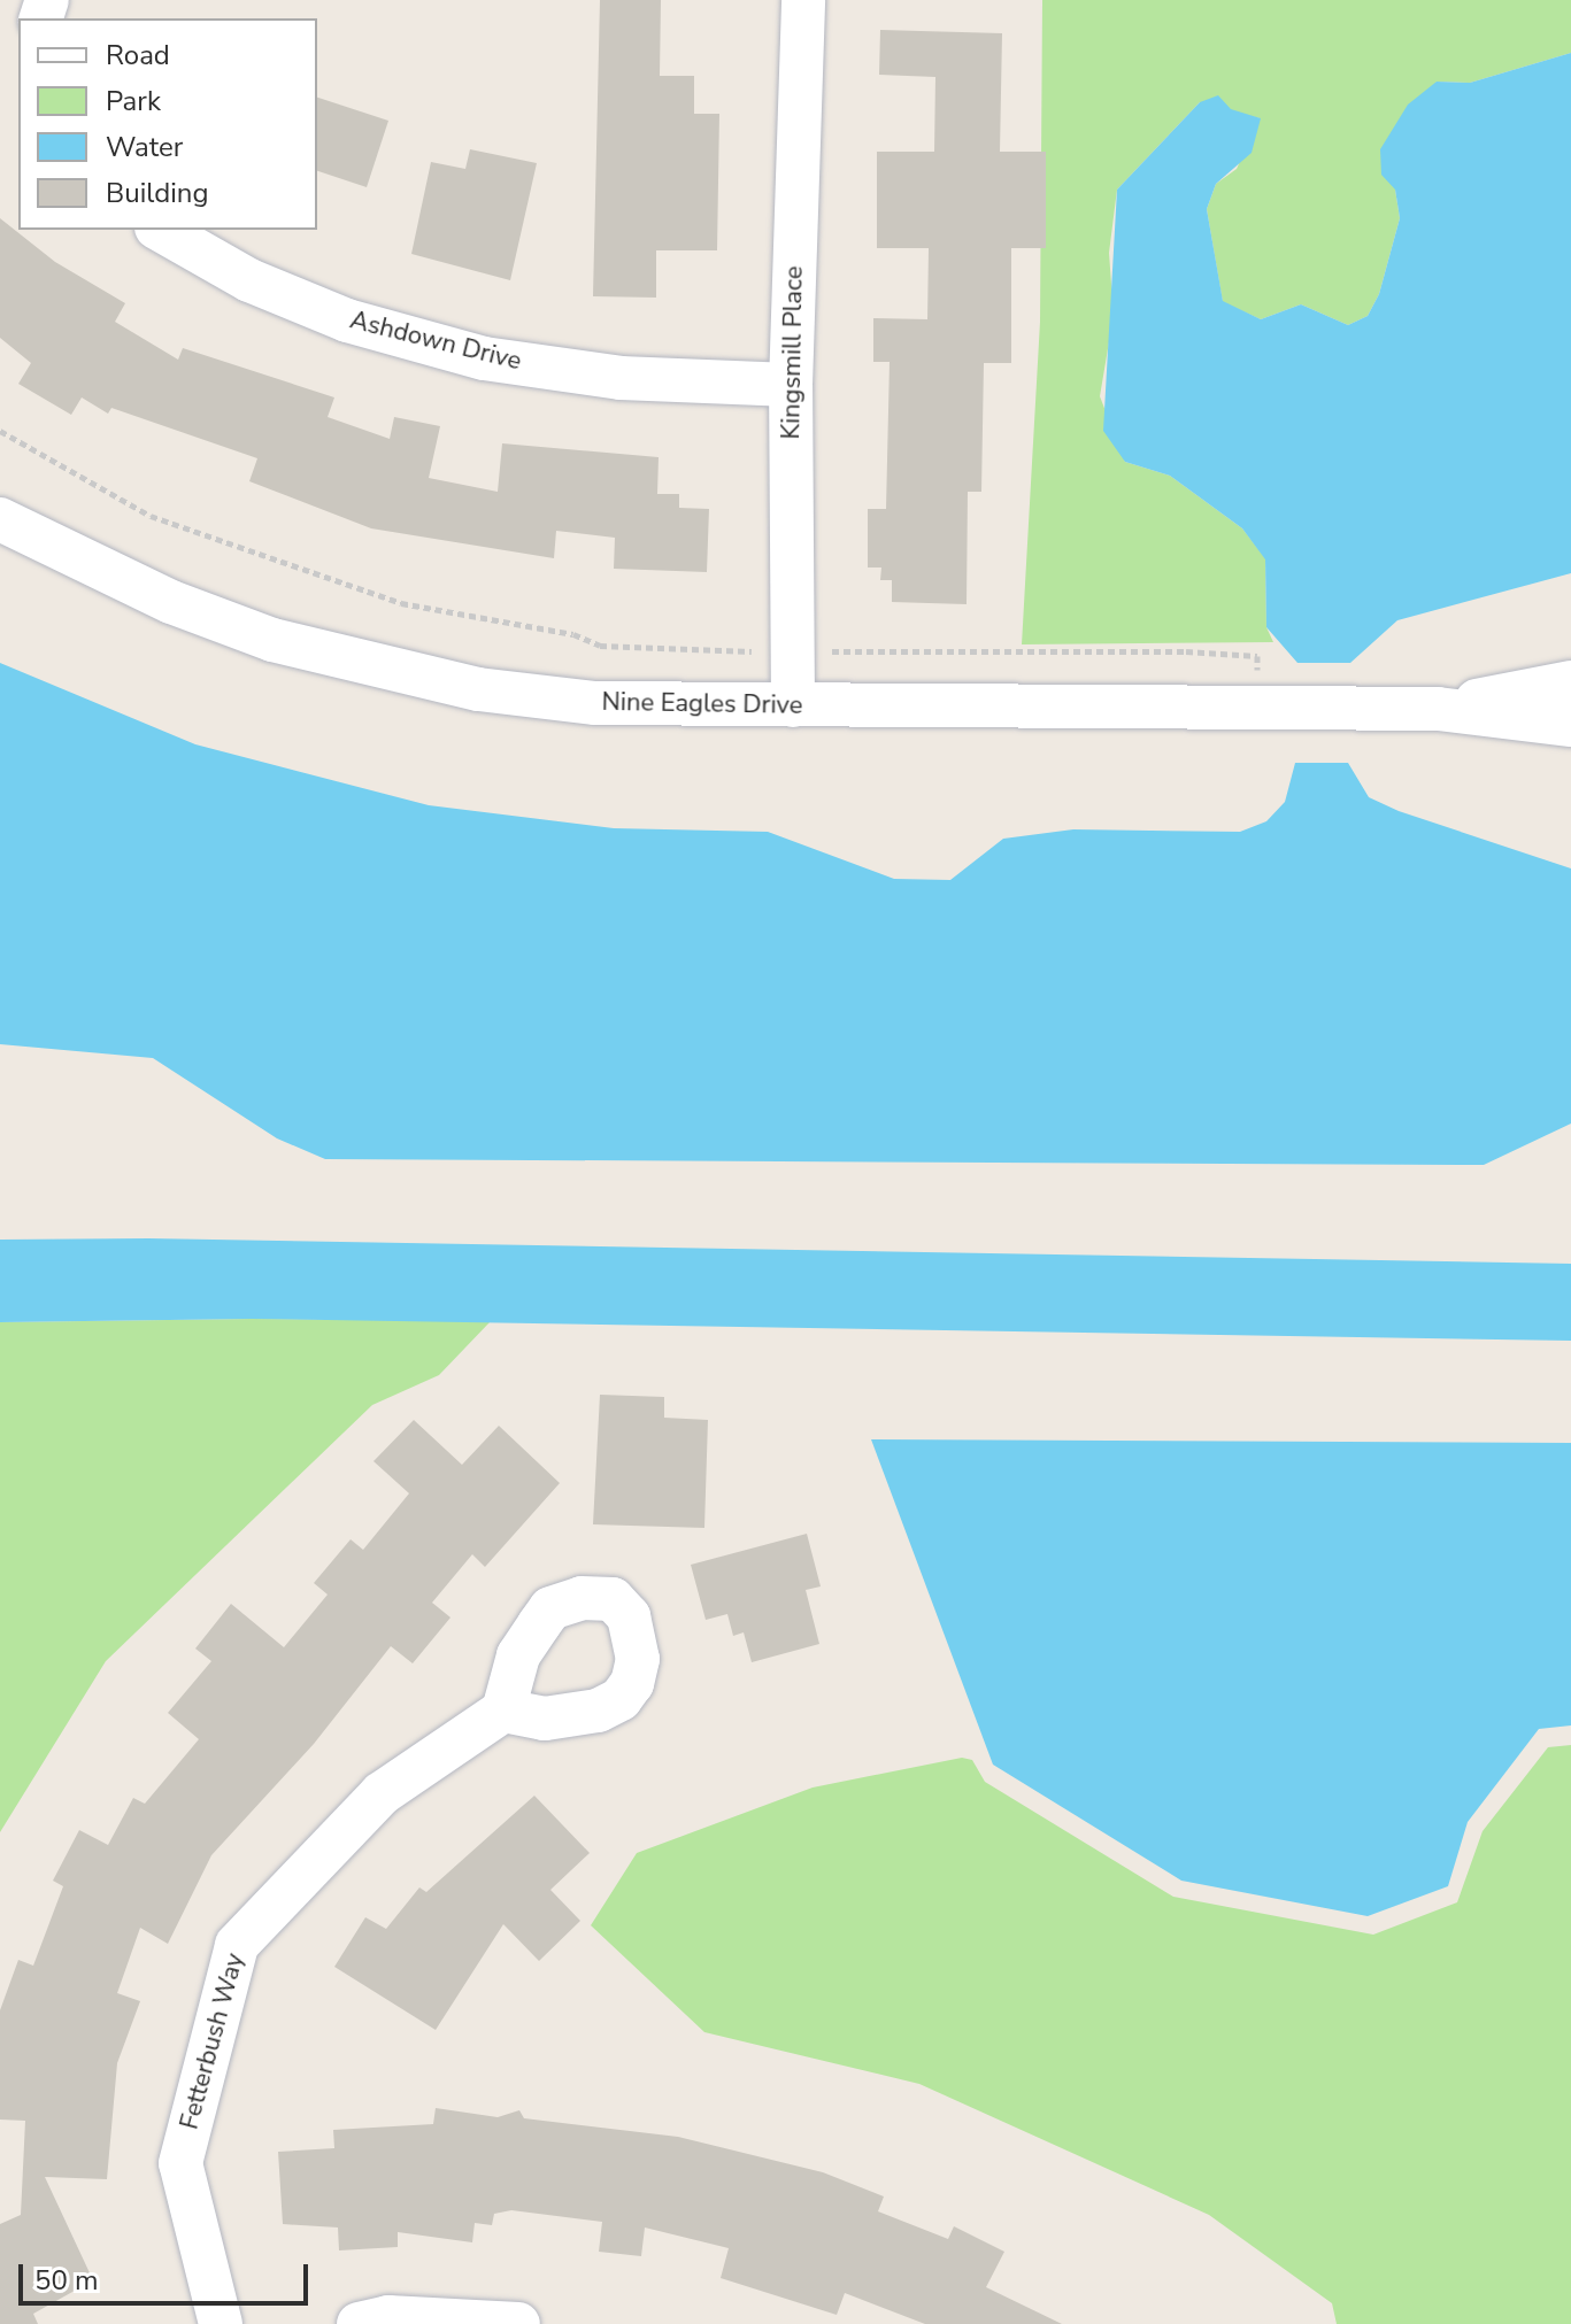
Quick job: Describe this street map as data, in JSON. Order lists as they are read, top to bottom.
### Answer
{
  "streets": {
    "street": [
      "Ashdown Drive",
      "Kingsmill Place",
      "Nine Eagles Drive",
      "Fetterbush Way"
    ]
  },
  "crossings": [
    ["Ashdown Drive", "Kingsmill Place"],
    ["Kingsmill Place", "Nine Eagles Drive"]
  ],
  "legend": [
    "Road",
    "Park",
    "Water",
    "Building"
  ],
  "scale_bar": "50 m"
}
